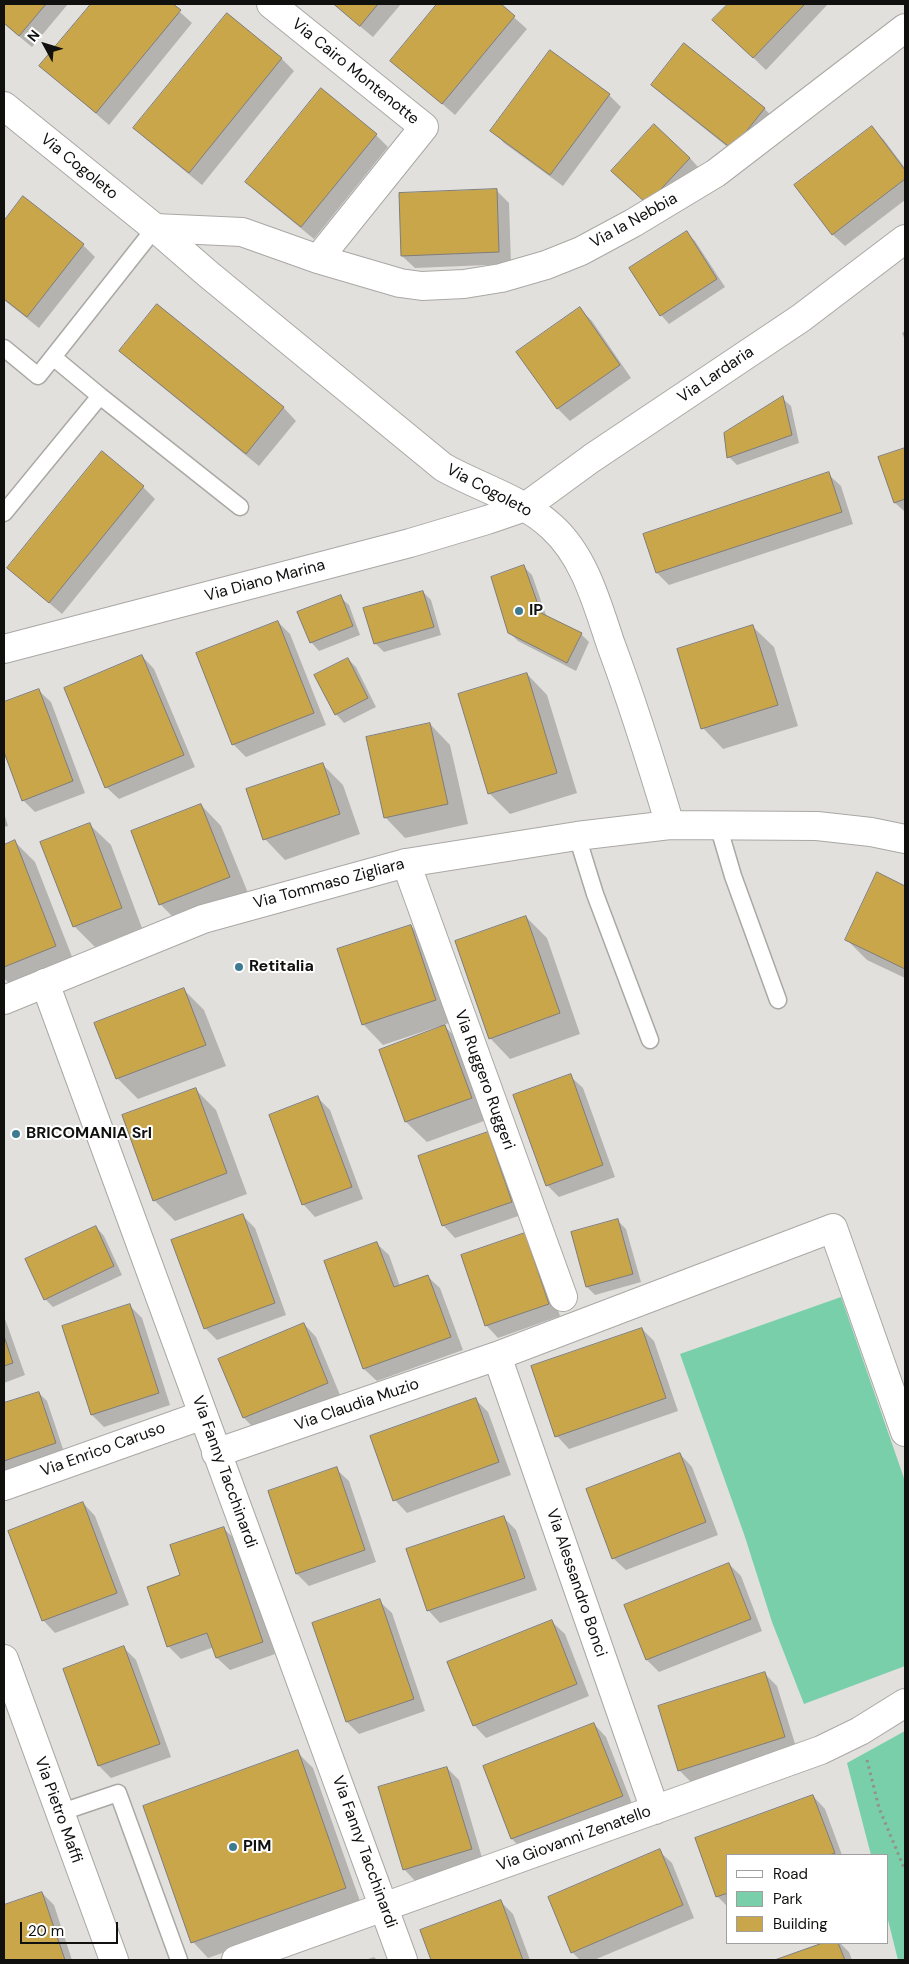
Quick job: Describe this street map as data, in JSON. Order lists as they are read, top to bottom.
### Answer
{
  "streets": {
    "street": [
      "Via Cairo Montenotte",
      "Via Cogoleto",
      "Via la Nebbia",
      "Via Lardaria",
      "Via Diano Marina",
      "Via Tommaso Zigliara",
      "Via Ruggero Ruggeri",
      "Via Claudia Muzio",
      "Via Enrico Caruso",
      "Via Fanny Tacchinardi",
      "Via Alessandro Bonci",
      "Via Pietro Maffi",
      "Via Giovanni Zenatello"
    ]
  },
  "crossings": [
    ["Via Cairo Montenotte", "Via la Nebbia"],
    ["Via Cogoleto", "Via Lardaria"],
    ["Via Cogoleto", "Via Diano Marina"],
    ["Via Cogoleto", "Via Tommaso Zigliara"],
    ["Via Lardaria", "Via Diano Marina"],
    ["Via Tommaso Zigliara", "Via Ruggero Ruggeri"],
    ["Via Tommaso Zigliara", "Via Fanny Tacchinardi"],
    ["Via Claudia Muzio", "Via Fanny Tacchinardi"],
    ["Via Claudia Muzio", "Via Alessandro Bonci"],
    ["Via Enrico Caruso", "Via Fanny Tacchinardi"],
    ["Via Fanny Tacchinardi", "Via Giovanni Zenatello"],
    ["Via Alessandro Bonci", "Via Giovanni Zenatello"]
  ],
  "places": [
    "IP",
    "Retitalia",
    "BRICOMANIA Srl",
    "PIM"
  ],
  "legend": ["Road", "Park", "Building"],
  "scale_bar": "20 m",
  "north": "top left"
}
